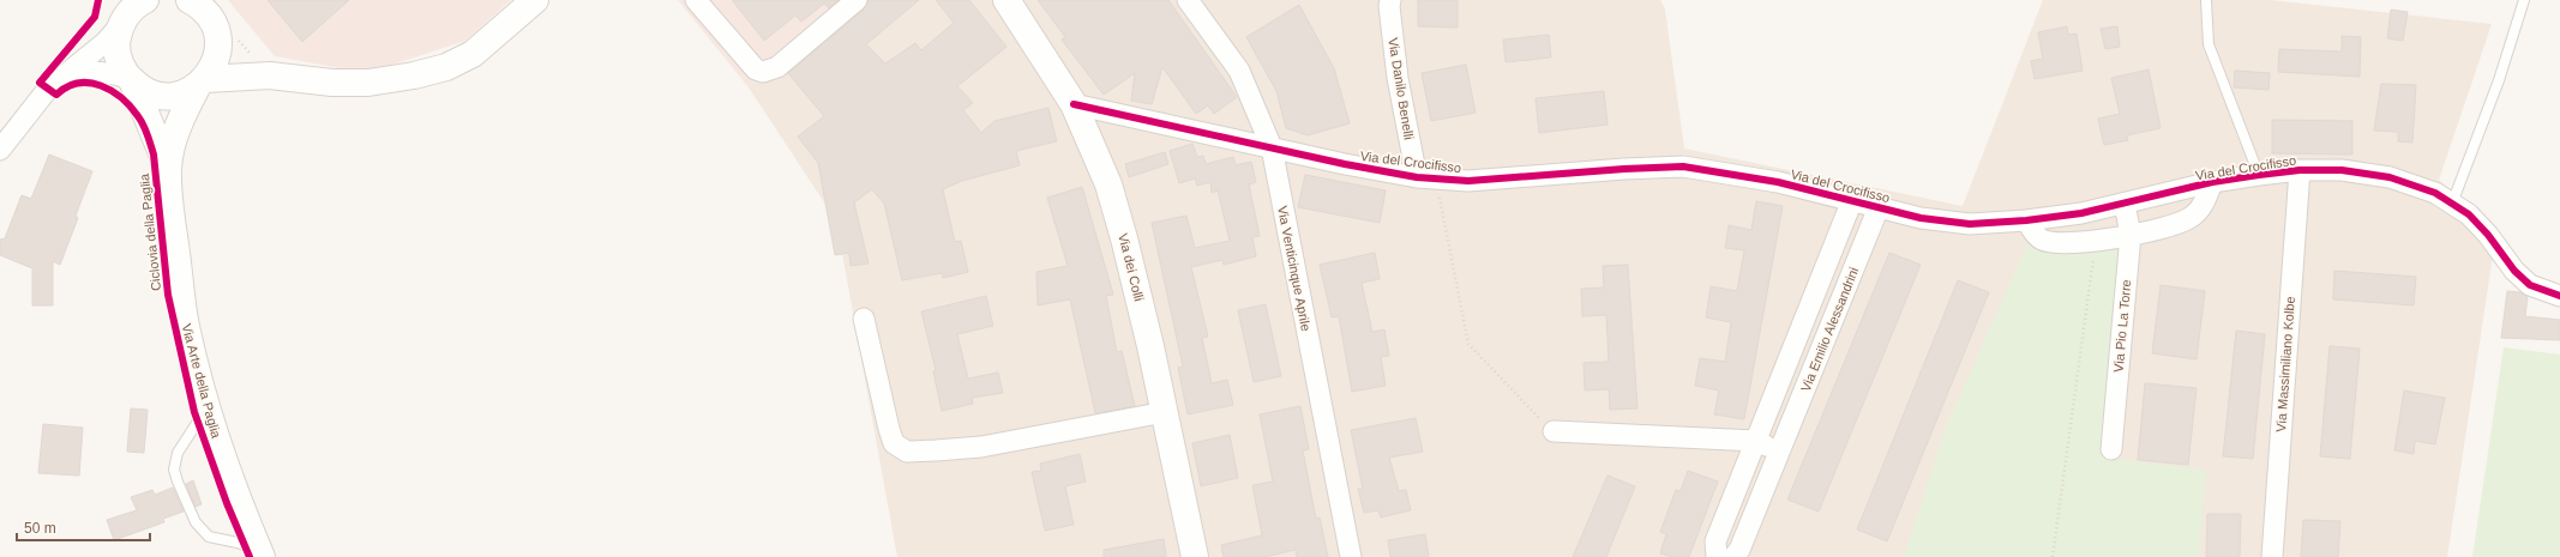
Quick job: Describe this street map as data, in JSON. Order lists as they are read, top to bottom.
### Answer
{
  "streets": {
    "main road": ["Via dei Colli", "Via Arte della Paglia"],
    "street": [
      "Via Danilo Benelli",
      "Via del Crocifisso",
      "Via Venticinque Aprile",
      "Via Pio La Torre",
      "Via Emilio Alessandrini",
      "Via Massimiliano Kolbe"
    ],
    "cycle path": ["Ciclovia della Paglia"]
  },
  "crossings": [
    ["Via Danilo Benelli", "Via del Crocifisso"],
    ["Via del Crocifisso", "Via dei Colli"],
    ["Via del Crocifisso", "Via Venticinque Aprile"],
    ["Via del Crocifisso", "Via Pio La Torre"],
    ["Via del Crocifisso", "Via Emilio Alessandrini"],
    ["Via del Crocifisso", "Via Massimiliano Kolbe"]
  ],
  "scale_bar": "50 m"
}
